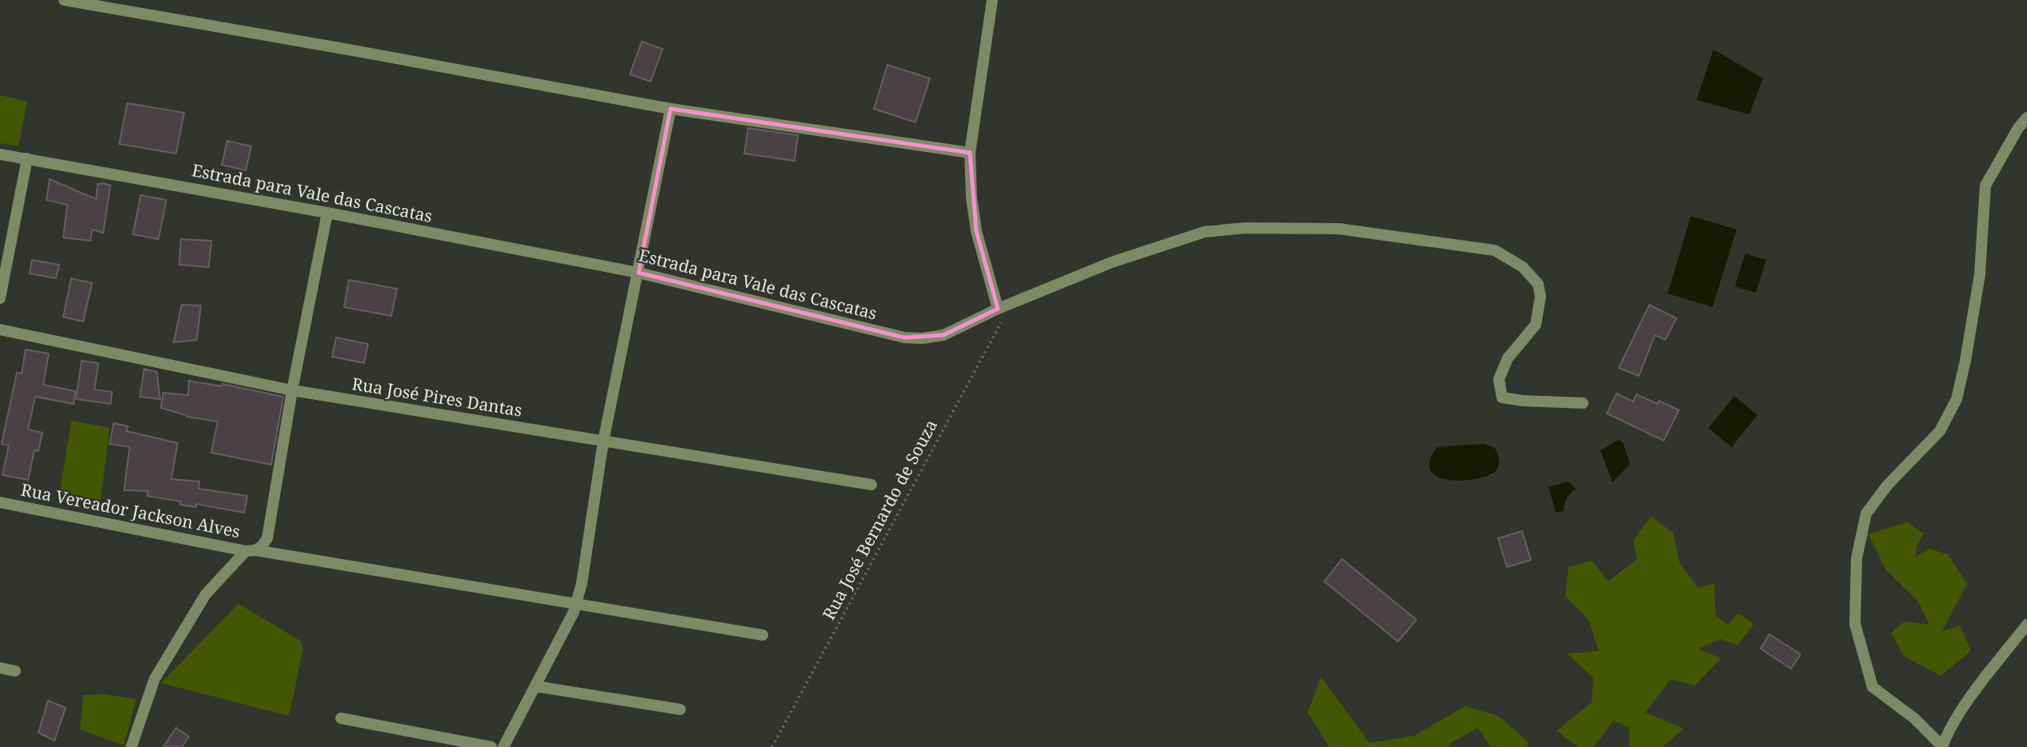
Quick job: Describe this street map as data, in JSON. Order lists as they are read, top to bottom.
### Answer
{
  "streets": {
    "street": ["Estrada para Vale das Cascatas", "Rua José Pires Dantas", "Rua Vereador Jackson Alves"],
    "path": ["Rua José Bernardo de Souza"]
  },
  "crossings": [
    ["Estrada para Vale das Cascatas", "Rua José Bernardo de Souza"]
  ]
}
